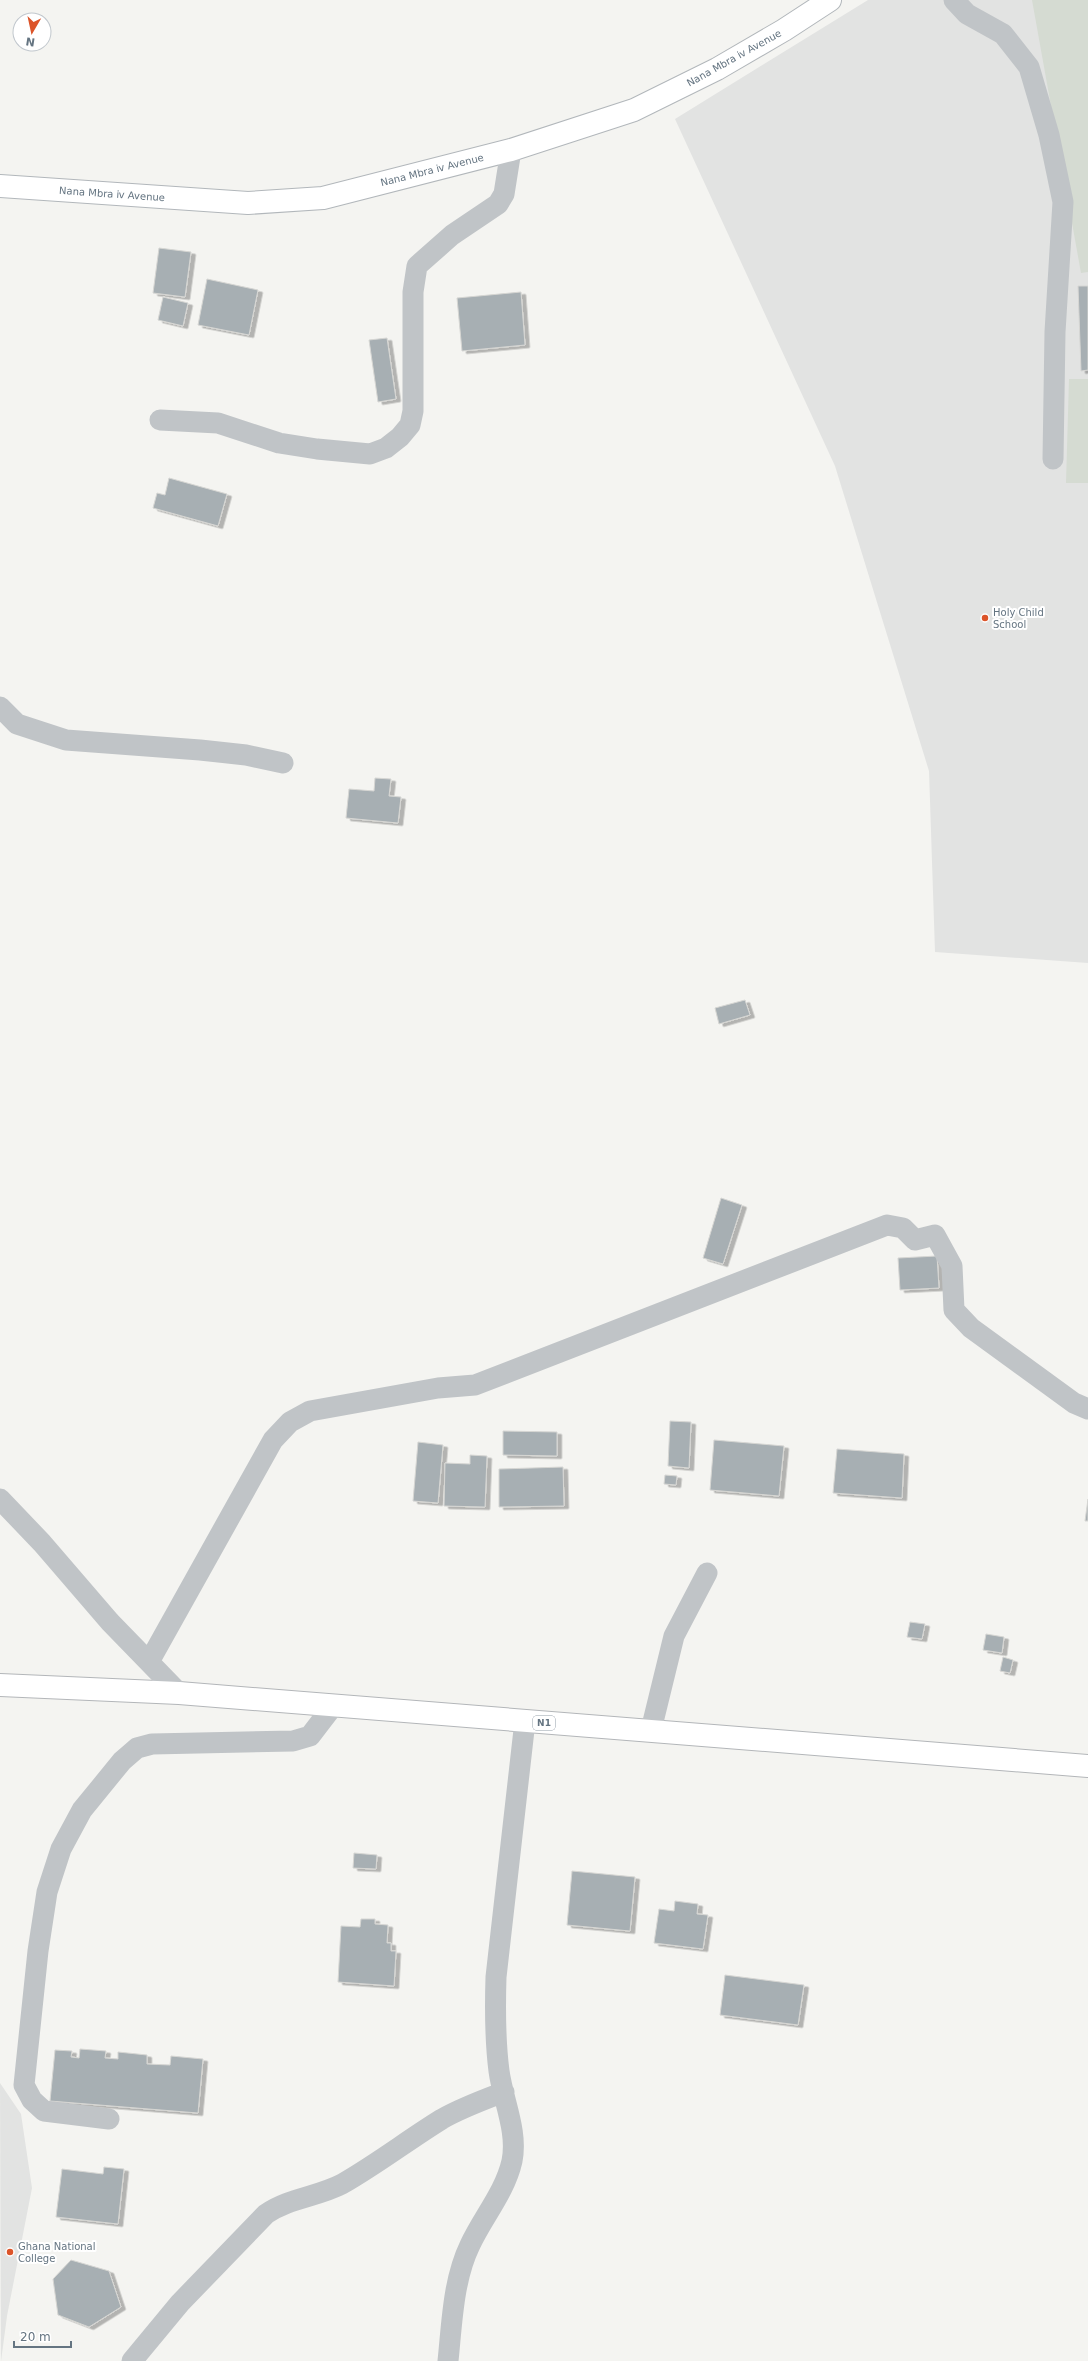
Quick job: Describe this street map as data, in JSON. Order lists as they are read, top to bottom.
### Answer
{
  "streets": {
    "main road": ["Nana Mbra ⅳ Avenue", "N1"]
  },
  "places": ["Holy Child School", "Ghana National College"],
  "scale_bar": "20 m",
  "north": "bottom"
}
